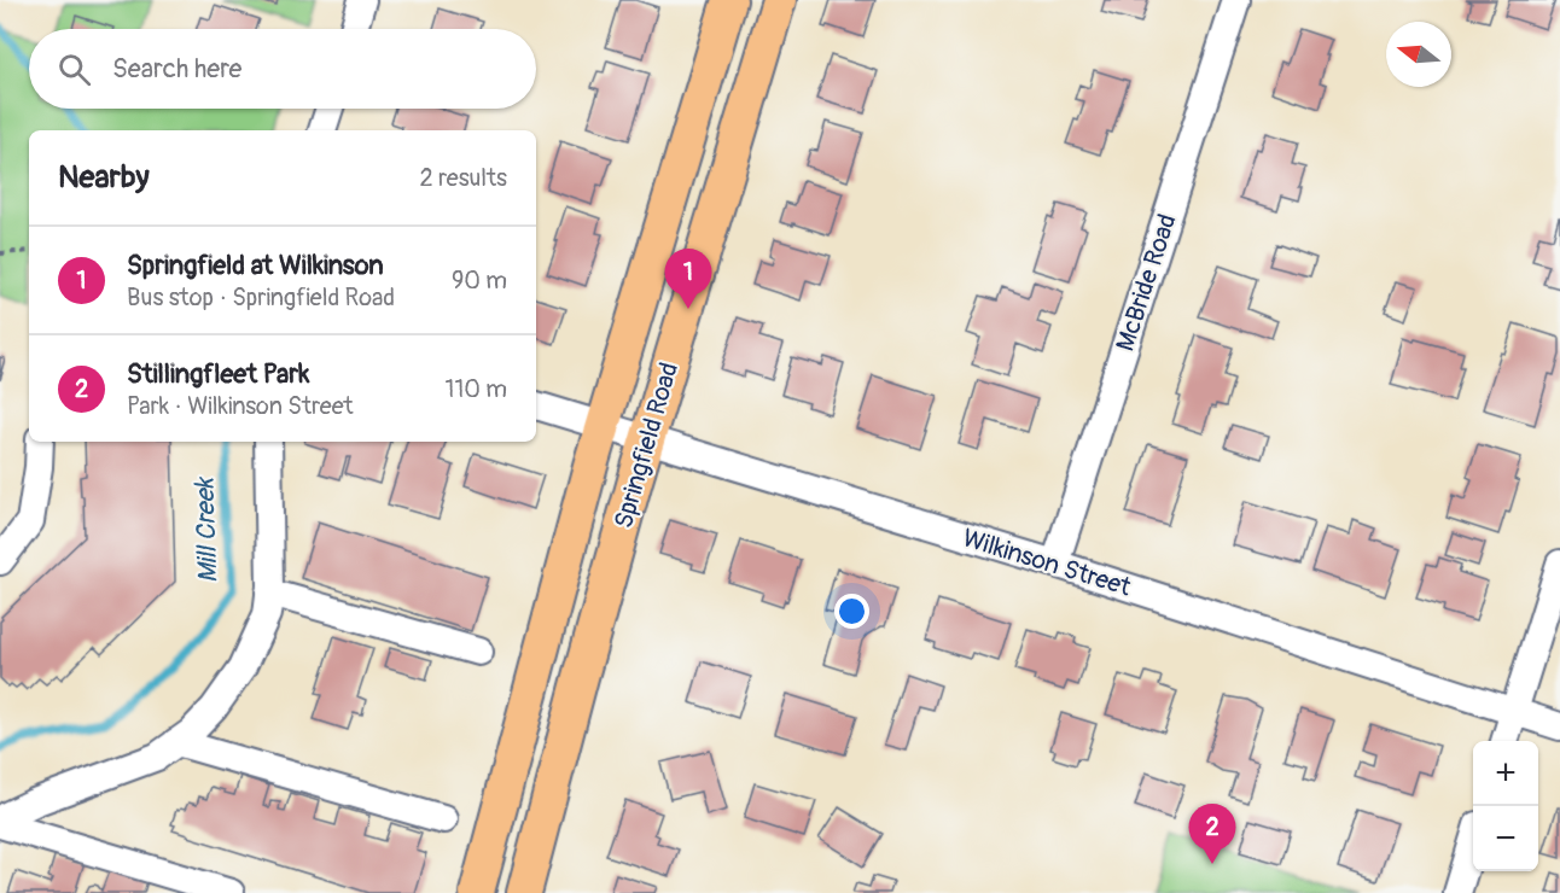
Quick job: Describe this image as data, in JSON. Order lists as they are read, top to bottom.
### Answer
{
  "streets": {
    "main road": ["Springfield Road"],
    "street": ["McBride Road", "Wilkinson Street"]
  },
  "crossings": [
    ["McBride Road", "Wilkinson Street"],
    ["Springfield Road", "Wilkinson Street"]
  ],
  "water": ["Mill Creek"],
  "north": "left",
  "page": {
    "search": "Search here",
    "heading": ["Nearby", "2 results"],
    "list": [
      {
        "mark": "1",
        "name": "Springfield at Wilkinson",
        "note": "Bus stop · Springfield Road",
        "value": "90 m"
      },
      {
        "mark": "2",
        "name": "Stillingfleet Park",
        "note": "Park · Wilkinson Street",
        "value": "110 m"
      }
    ],
    "pins": ["1", "2"],
    "map_buttons": ["+", "−"]
  }
}
